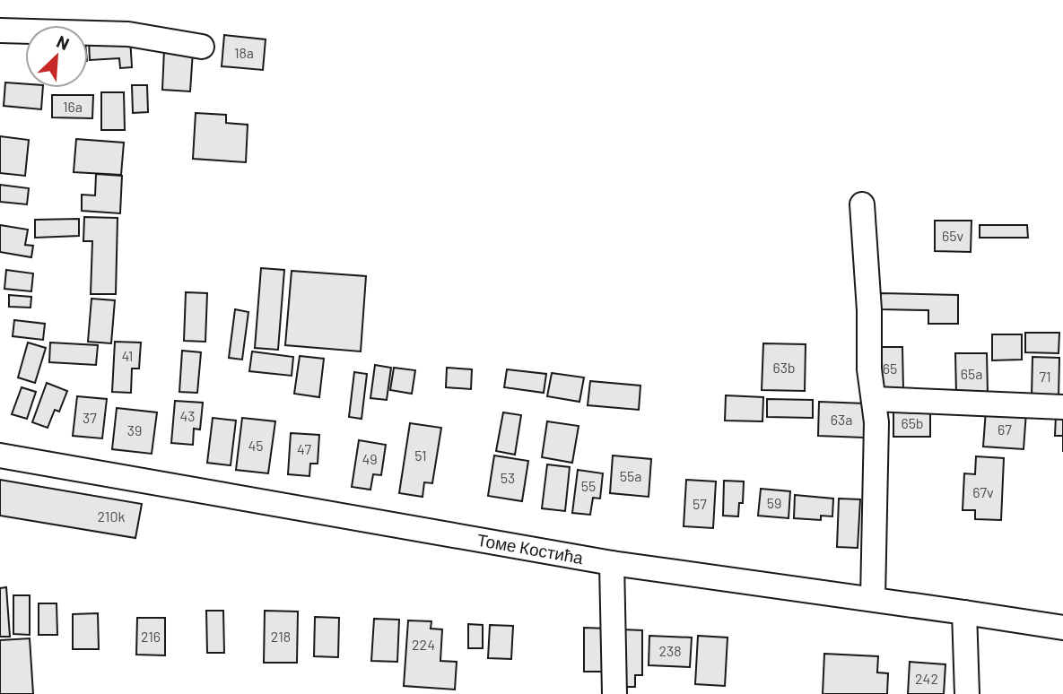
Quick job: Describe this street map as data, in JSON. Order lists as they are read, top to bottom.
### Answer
{
  "streets": {
    "street": ["Томе Костића"]
  },
  "house_numbers": [
    "18a",
    "16a",
    "65v",
    "41",
    "63b",
    "65",
    "65a",
    "71",
    "43",
    "37",
    "63a",
    "65b",
    "67",
    "39",
    "45",
    "47",
    "51",
    "49",
    "55a",
    "53",
    "55",
    "67v",
    "59",
    "57",
    "210k",
    "216",
    "218",
    "224",
    "238",
    "242"
  ],
  "north": "top right"
}
